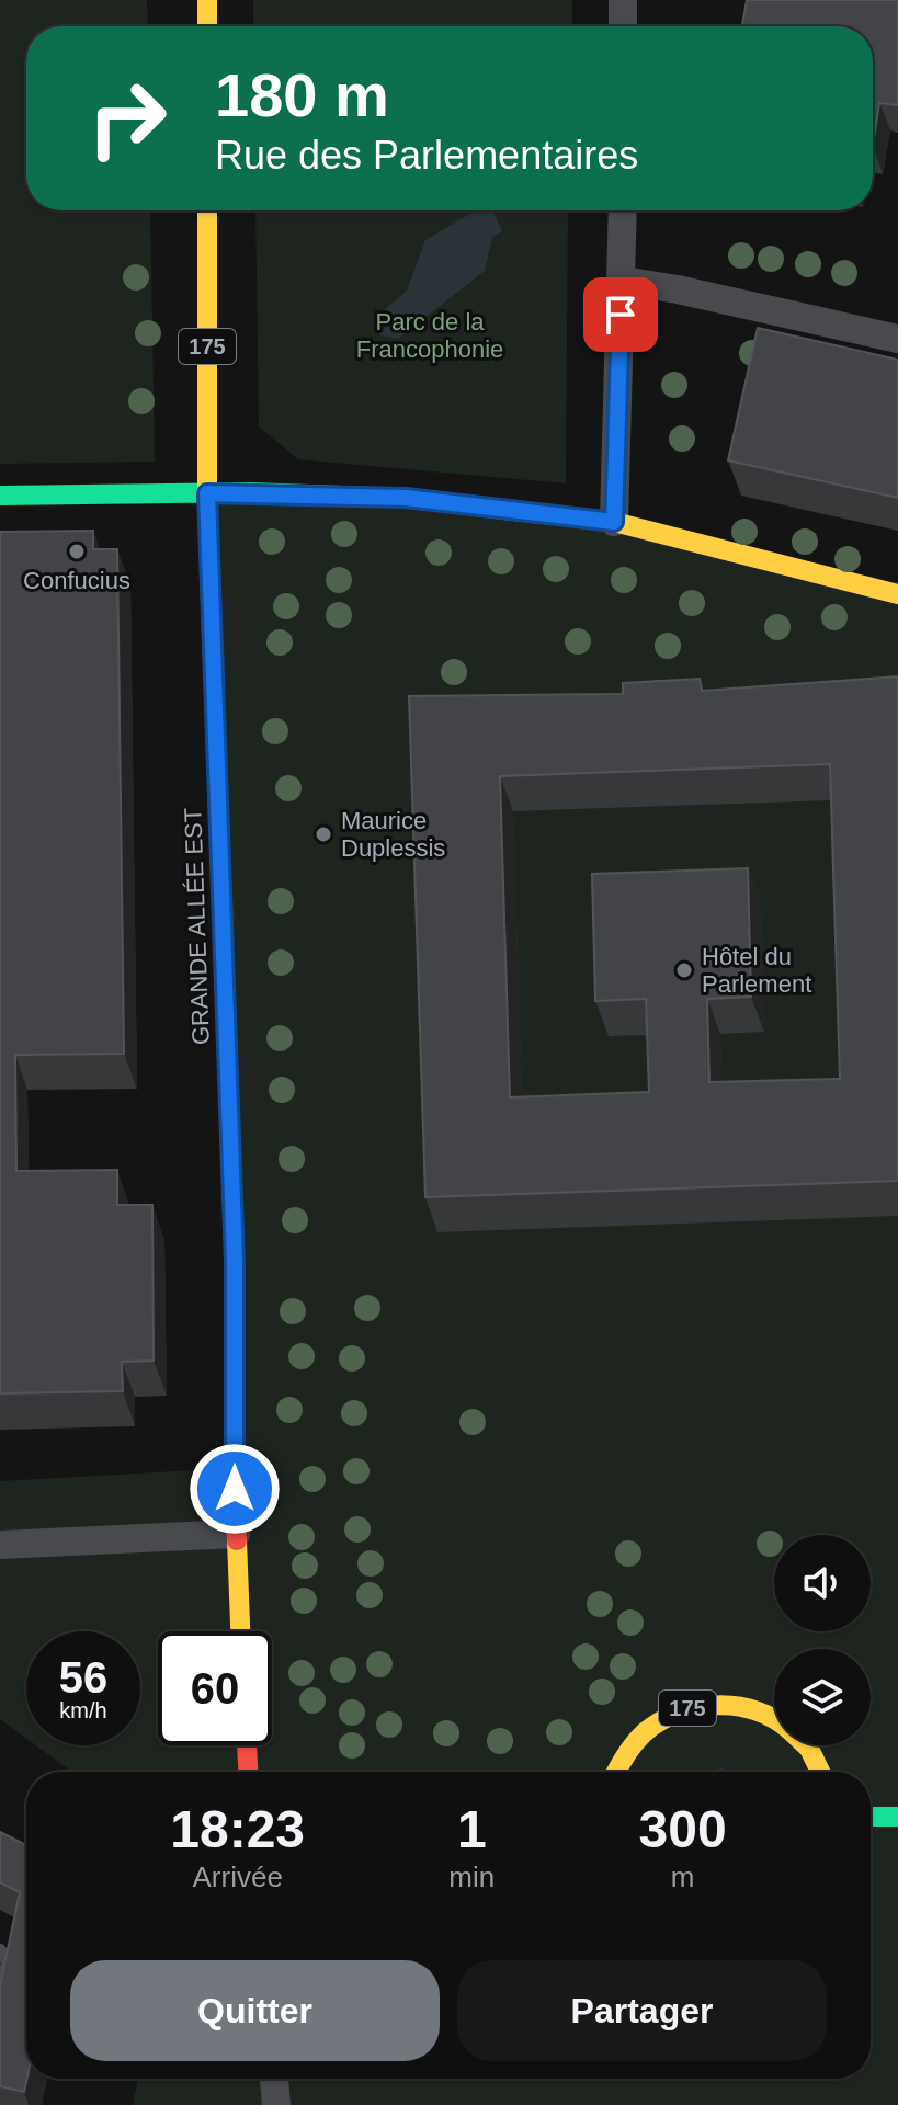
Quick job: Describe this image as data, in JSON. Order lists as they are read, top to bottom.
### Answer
{
  "streets": {
    "main road": ["175", "GRANDE ALLÉE EST"]
  },
  "parks": ["Parc de la Francophonie"],
  "places": ["Confucius", "Maurice Duplessis", "Hôtel du Parlement"],
  "page": {
    "turn": ["180 m", "Rue des Parlementaires"],
    "speed": "56 km/h",
    "limit": "60",
    "eta": [
      "18:23",
      "Arrivée",
      "1",
      "min",
      "300",
      "m"
    ],
    "buttons": ["Quitter", "Partager"]
  }
}
